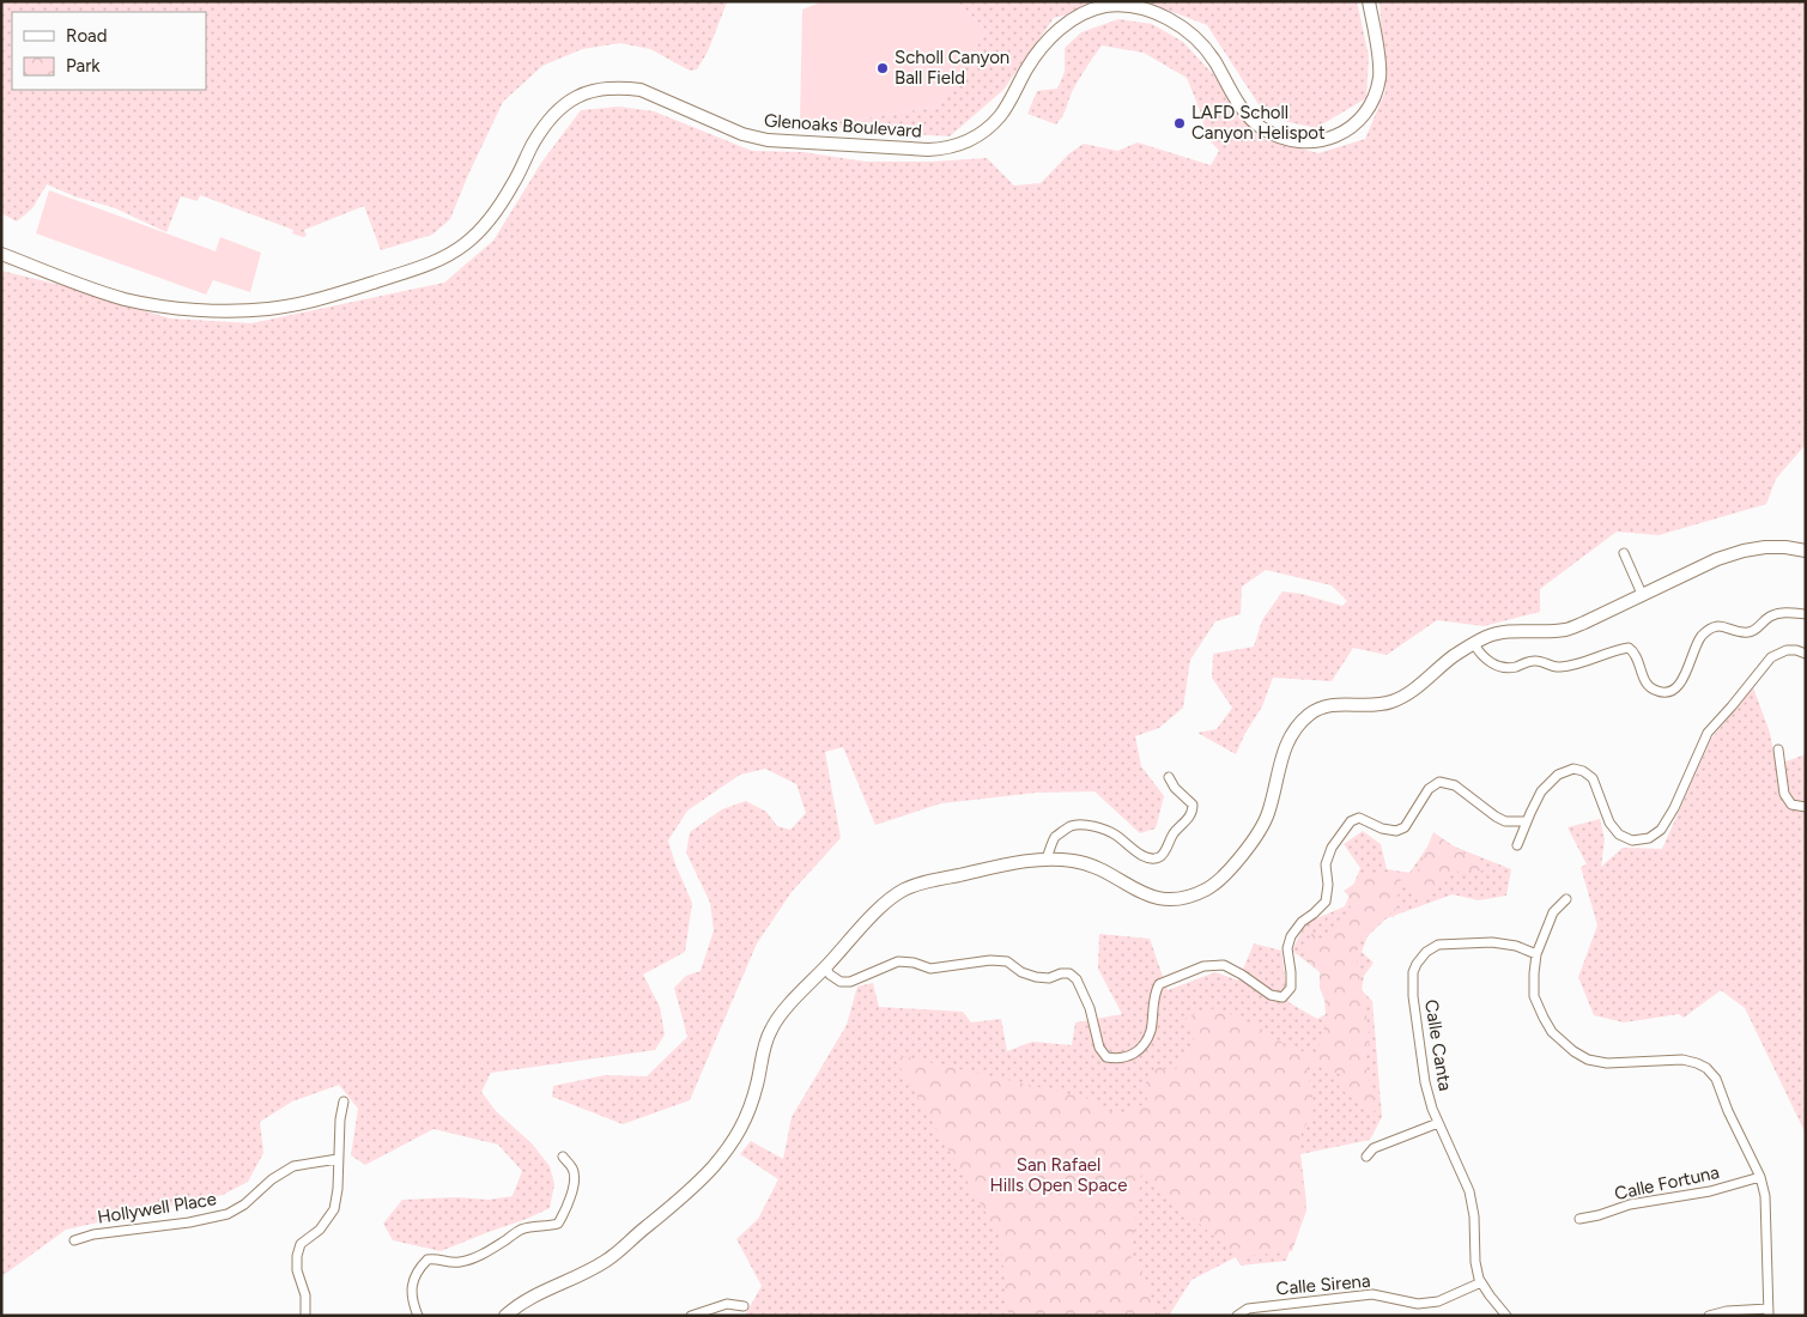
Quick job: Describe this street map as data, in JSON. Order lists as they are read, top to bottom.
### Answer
{
  "streets": {
    "street": [
      "Glenoaks Boulevard",
      "Calle Canta",
      "Calle Fortuna",
      "Hollywell Place",
      "Calle Sirena"
    ]
  },
  "crossings": [
    ["Calle Canta", "Calle Sirena"]
  ],
  "parks": ["San Rafael Hills Open Space"],
  "places": ["Scholl Canyon Ball Field", "LAFD Scholl Canyon Helispot"],
  "legend": ["Road", "Park"]
}
